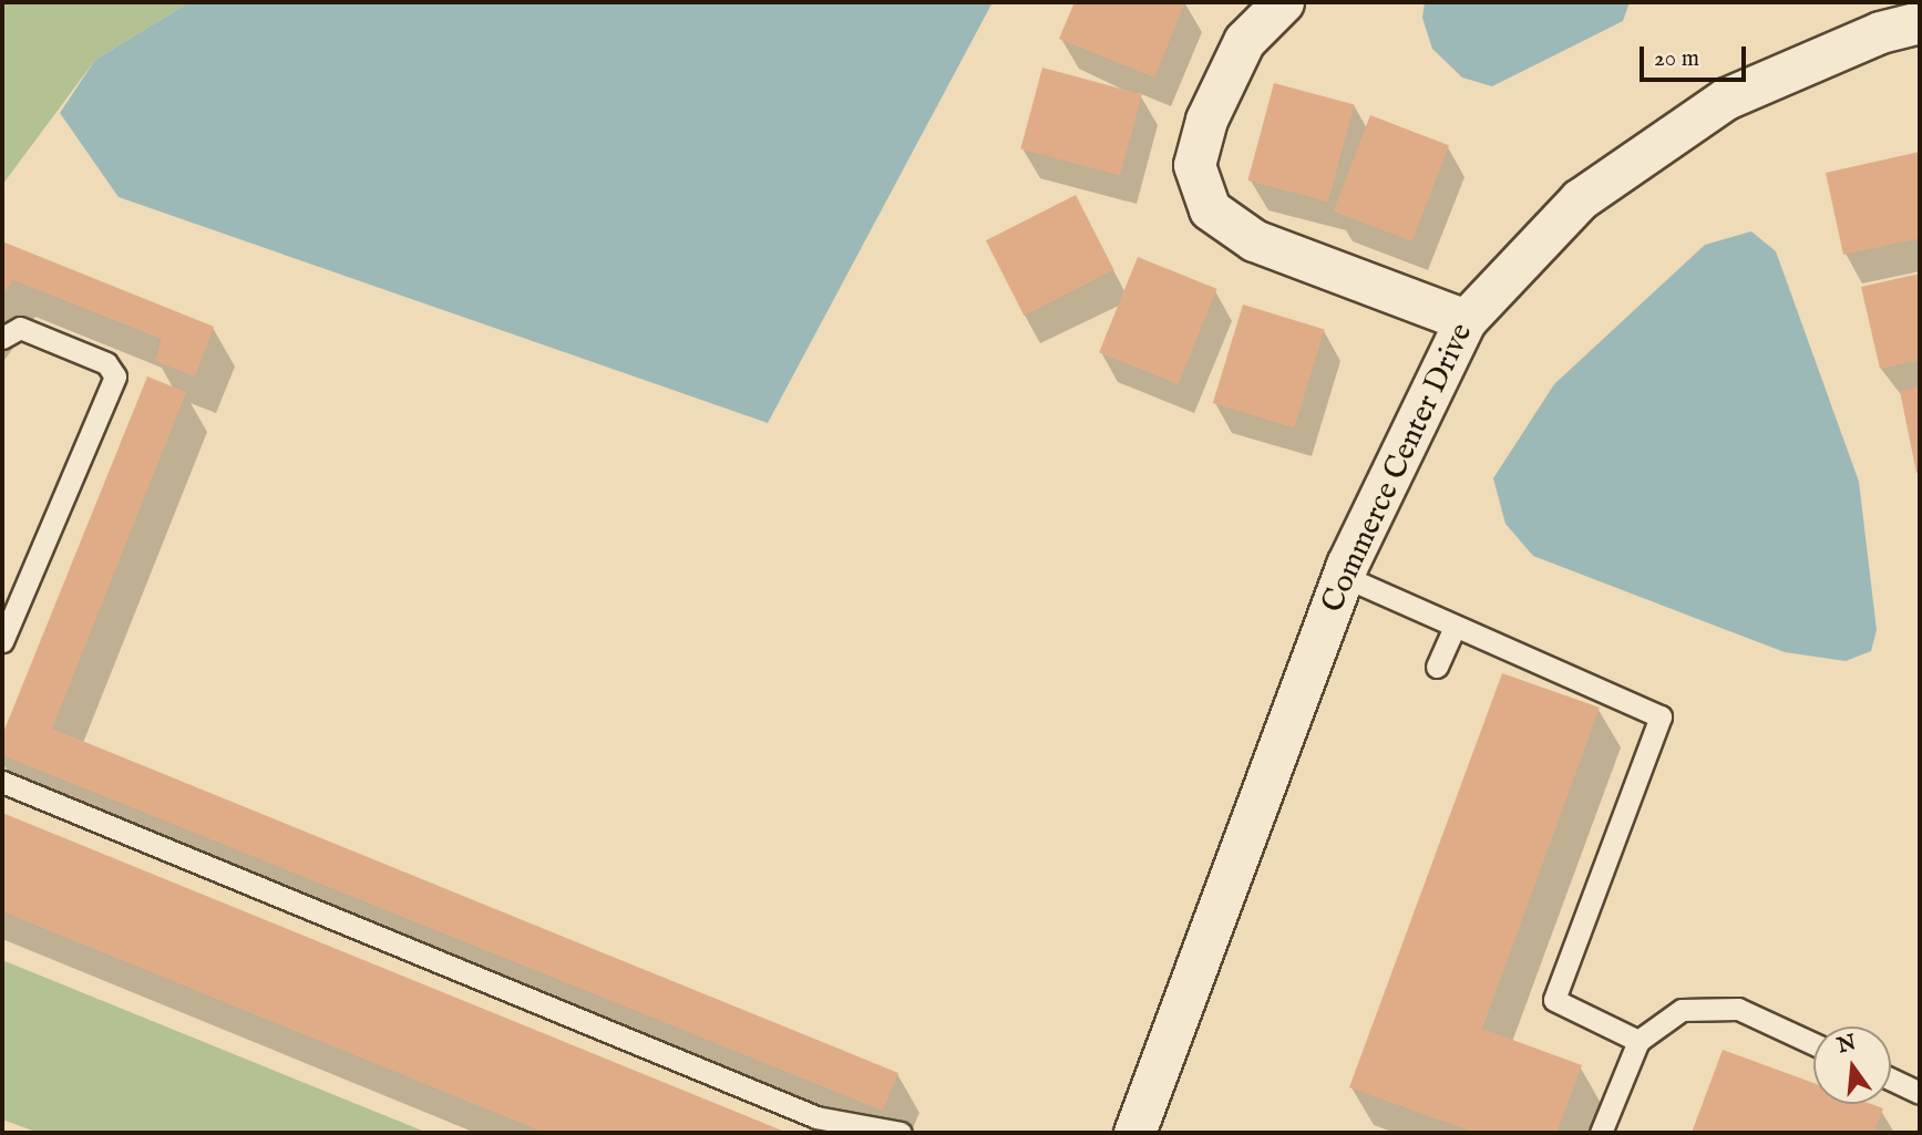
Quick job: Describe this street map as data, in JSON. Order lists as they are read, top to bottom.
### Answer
{
  "streets": {
    "street": ["Commerce Center Drive"]
  },
  "scale_bar": "20 m",
  "north": "top"
}
